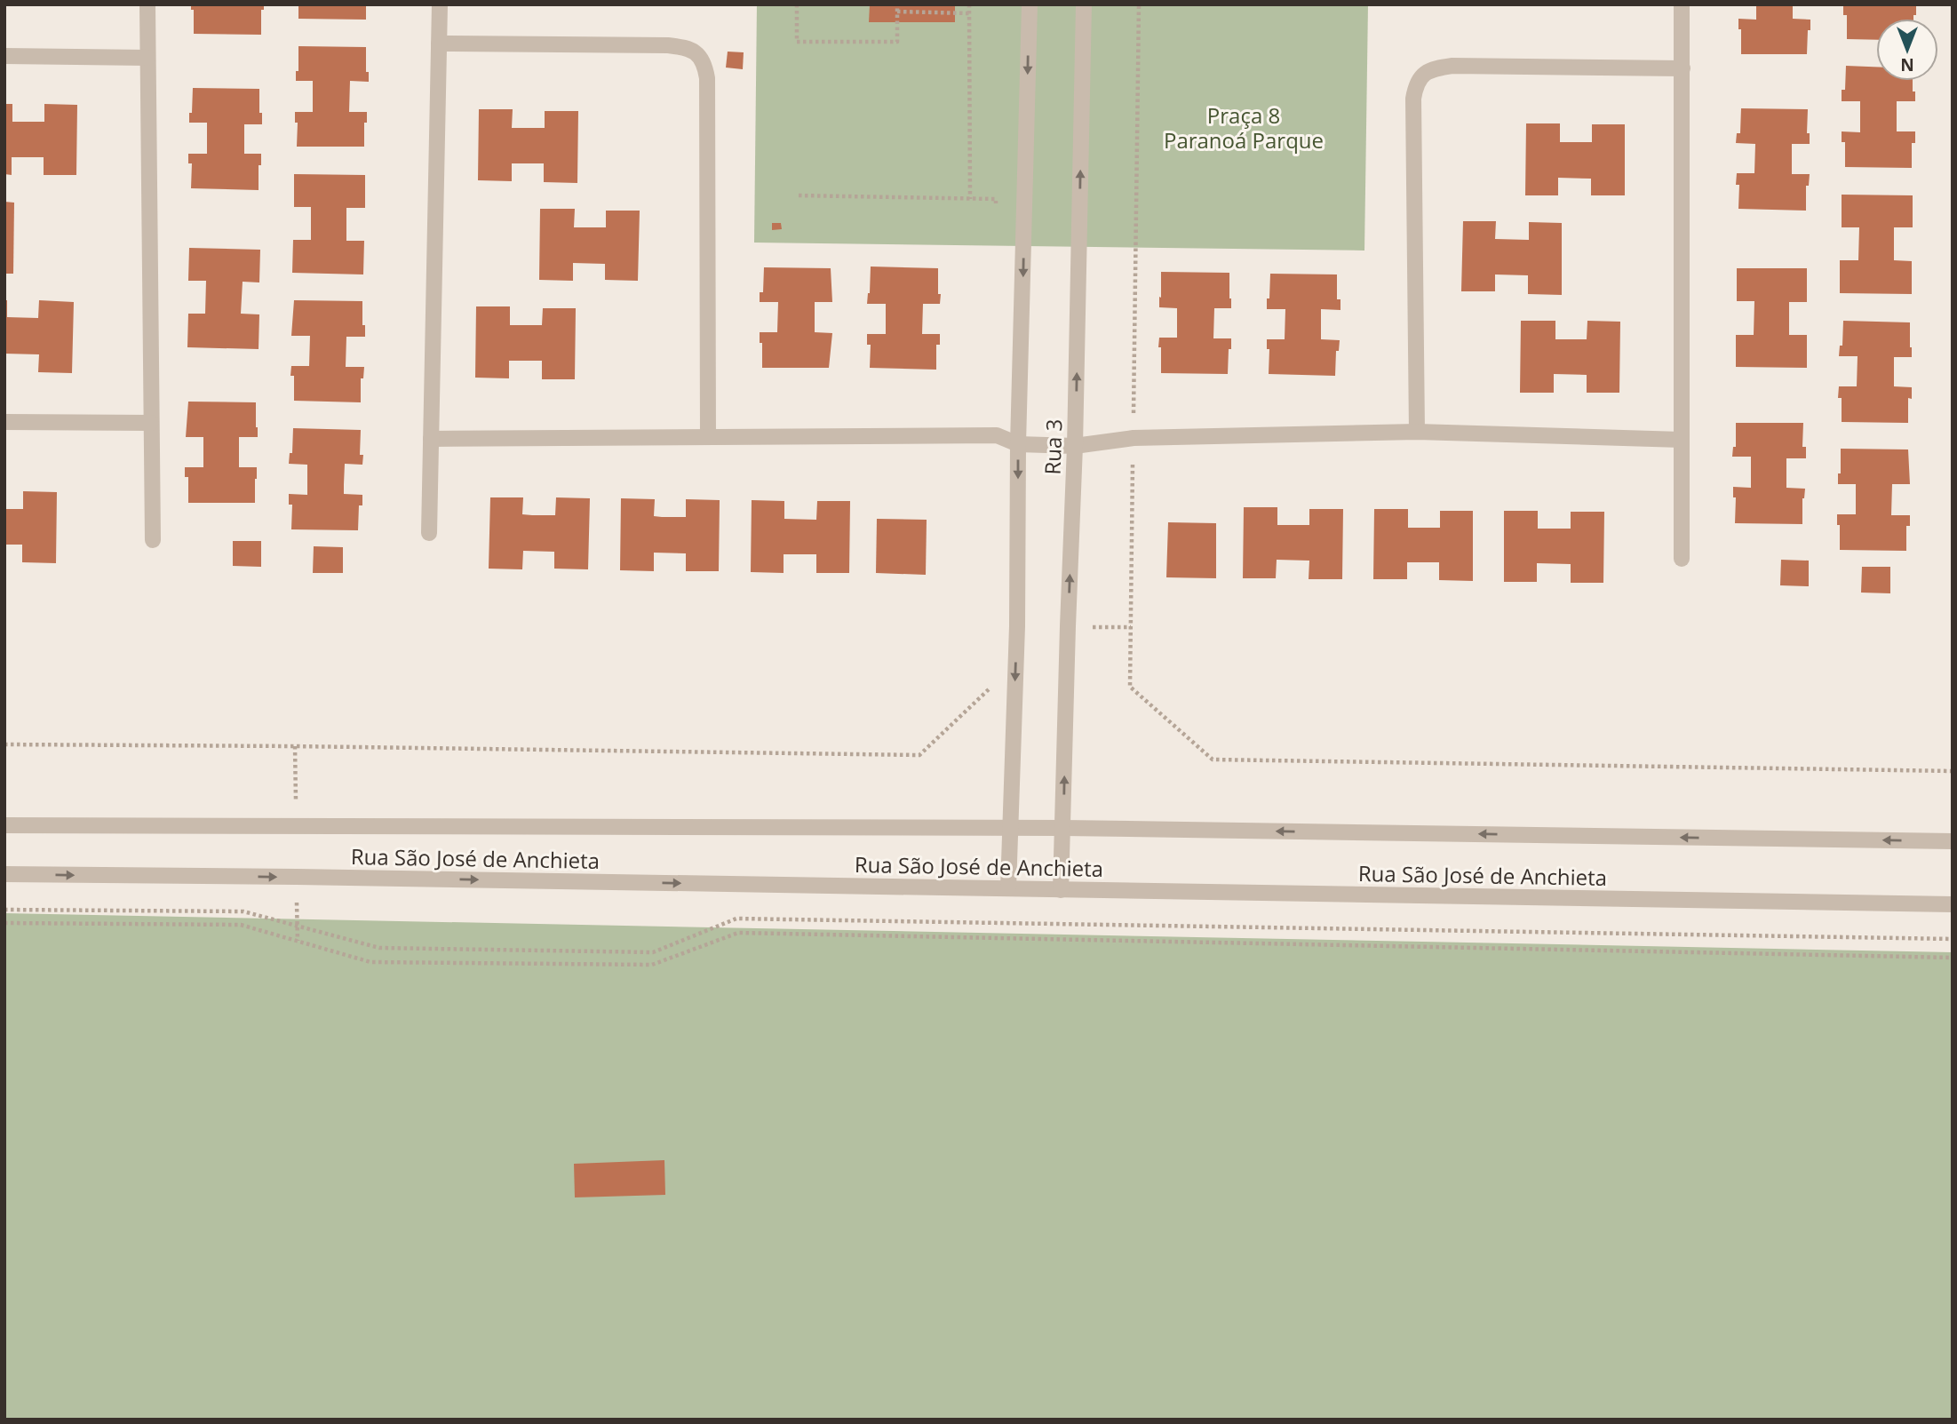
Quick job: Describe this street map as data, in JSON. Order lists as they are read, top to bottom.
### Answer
{
  "streets": {
    "street": ["Rua 3", "Rua São José de Anchieta"]
  },
  "crossings": [
    ["Rua 3", "Rua São José de Anchieta"]
  ],
  "parks": ["Praça 8 Paranoá Parque"],
  "north": "bottom"
}
